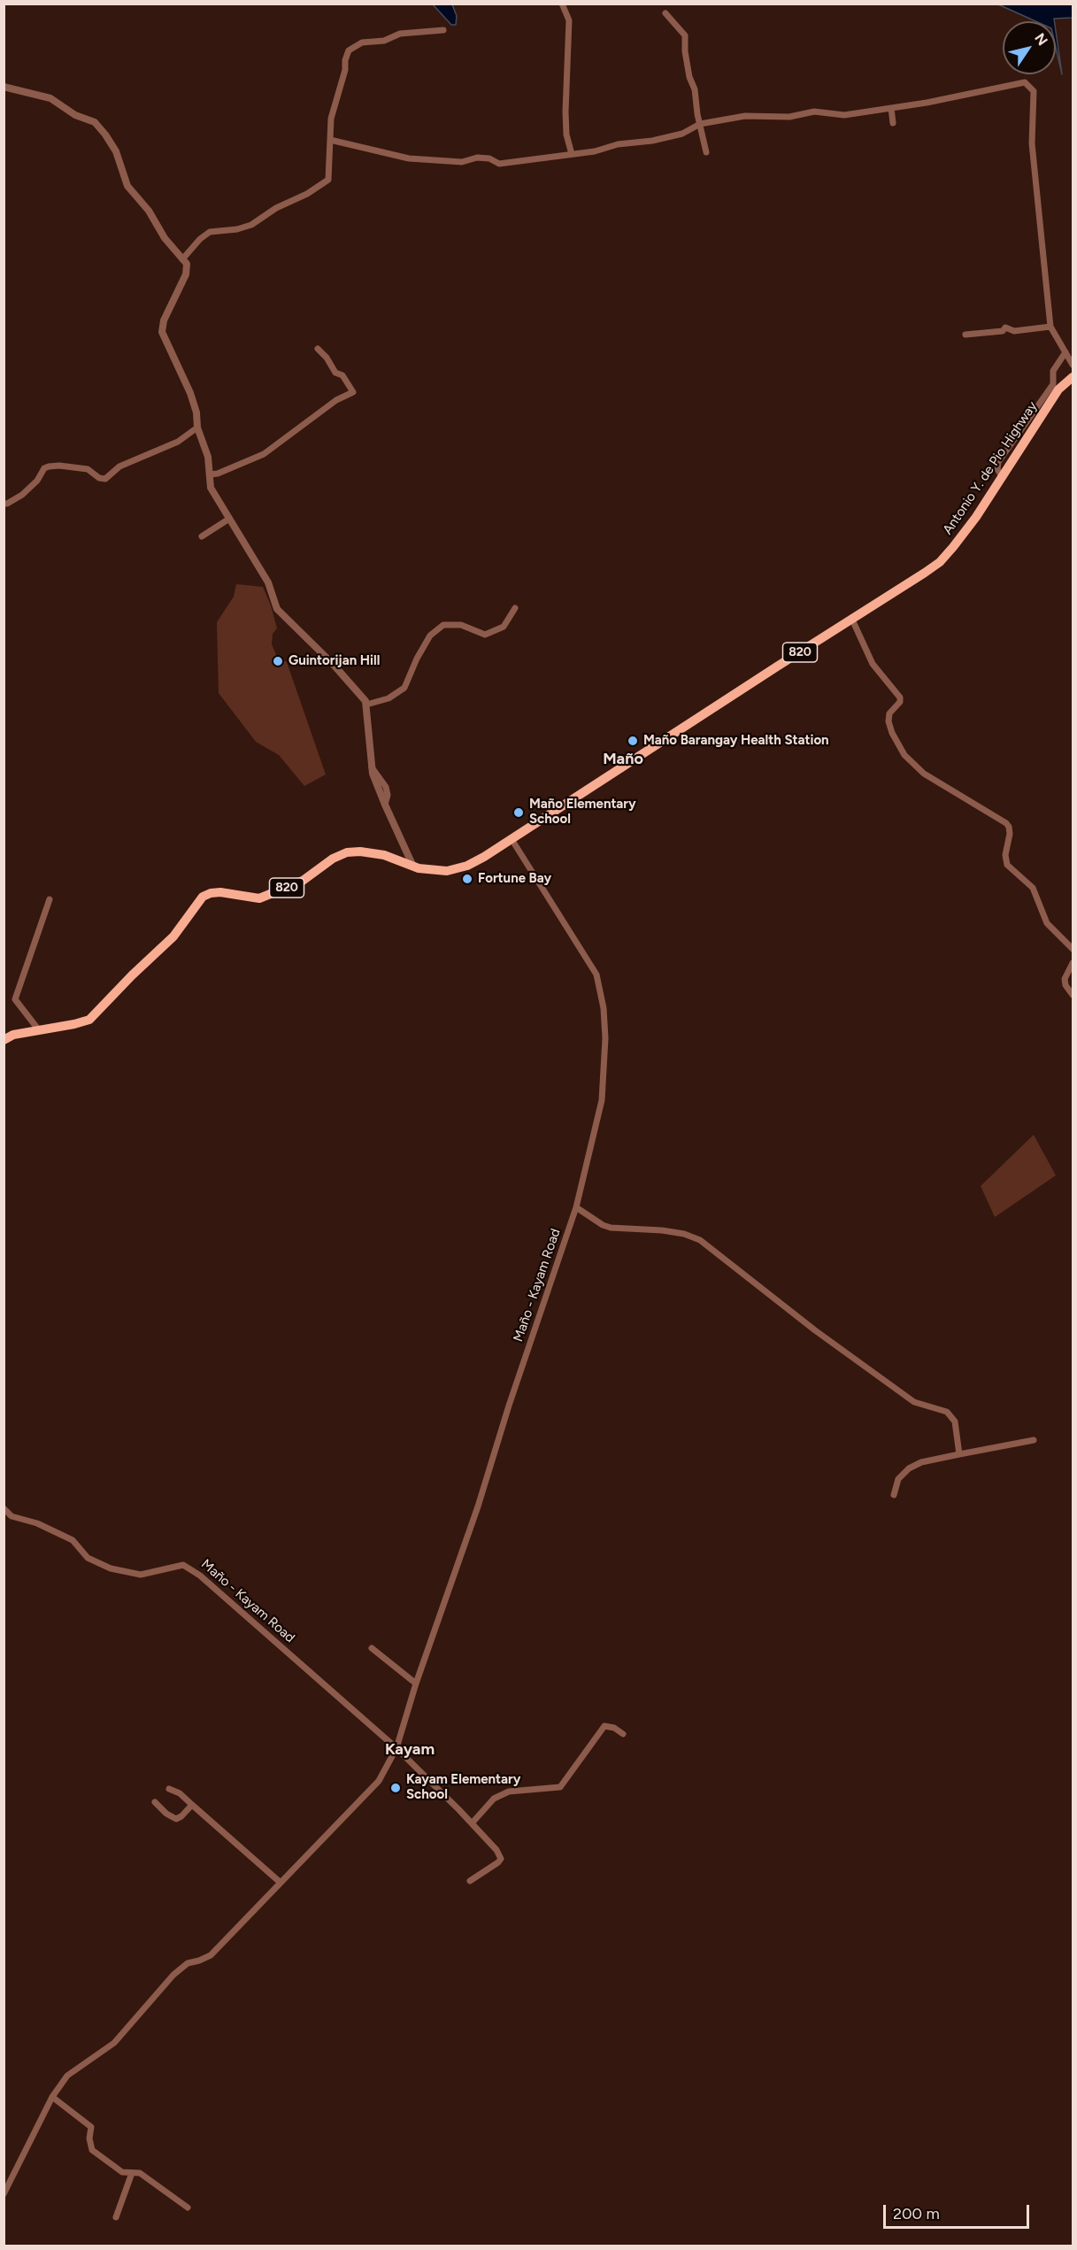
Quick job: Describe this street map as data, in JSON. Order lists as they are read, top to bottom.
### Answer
{
  "streets": {
    "highway": ["Antonio Y. de Pio Highway", "820"],
    "street": ["Maño - Kayam Road"]
  },
  "crossings": [
    ["Antonio Y. de Pio Highway", "Maño - Kayam Road"]
  ],
  "districts": ["Maño", "Kayam"],
  "places": [
    "Guintorijan Hill",
    "Maño Barangay Health Station",
    "Maño Elementary School",
    "Fortune Bay",
    "Kayam Elementary School"
  ],
  "scale_bar": "200 m",
  "north": "top right"
}
